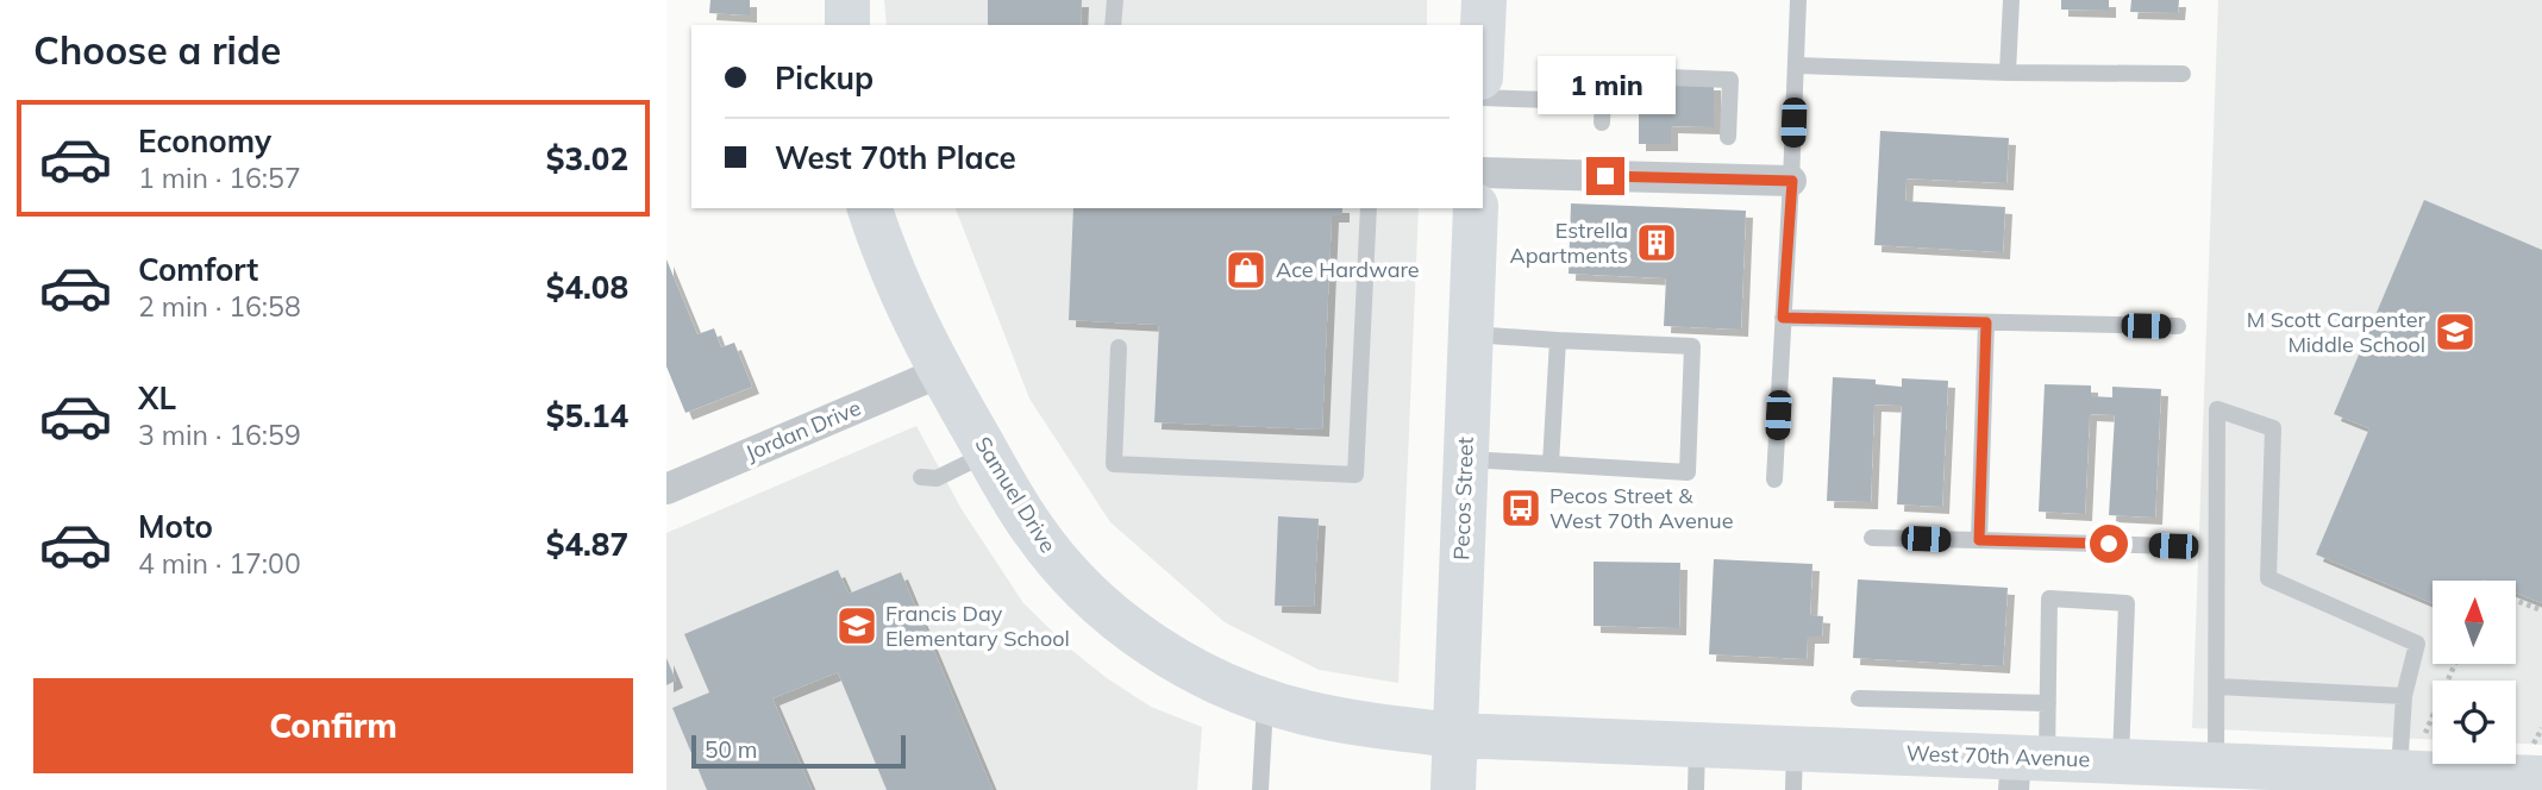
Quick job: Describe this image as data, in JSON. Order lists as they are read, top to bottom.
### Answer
{
  "streets": {
    "main road": ["Samuel Drive", "Pecos Street", "West 70th Avenue"],
    "street": ["Jordan Drive"]
  },
  "crossings": [
    ["Jordan Drive", "Samuel Drive"],
    ["Samuel Drive", "Pecos Street"],
    ["Samuel Drive", "West 70th Avenue"],
    ["Pecos Street", "West 70th Avenue"]
  ],
  "places": {
    "building": ["Estrella Apartments"],
    "shop": ["Ace Hardware"],
    "school or university": ["M Scott Carpenter Middle School", "Francis Day Elementary School"],
    "bus stop": ["Pecos Street & West 70th Avenue"]
  },
  "scale_bar": "50 m",
  "north": "top",
  "page": {
    "heading": "Choose a ride",
    "banner": ["Pickup", "West 70th Place"],
    "bubble": "1 min",
    "list": [
      {
        "name": "Economy",
        "note": "1 min · 16:57",
        "value": "$3.02"
      },
      {
        "name": "Comfort",
        "note": "2 min · 16:58",
        "value": "$4.08"
      },
      {
        "name": "XL",
        "note": "3 min · 16:59",
        "value": "$5.14"
      },
      {
        "name": "Moto",
        "note": "4 min · 17:00",
        "value": "$4.87"
      }
    ],
    "buttons": "Confirm",
    "scale": "50 m"
  }
}
